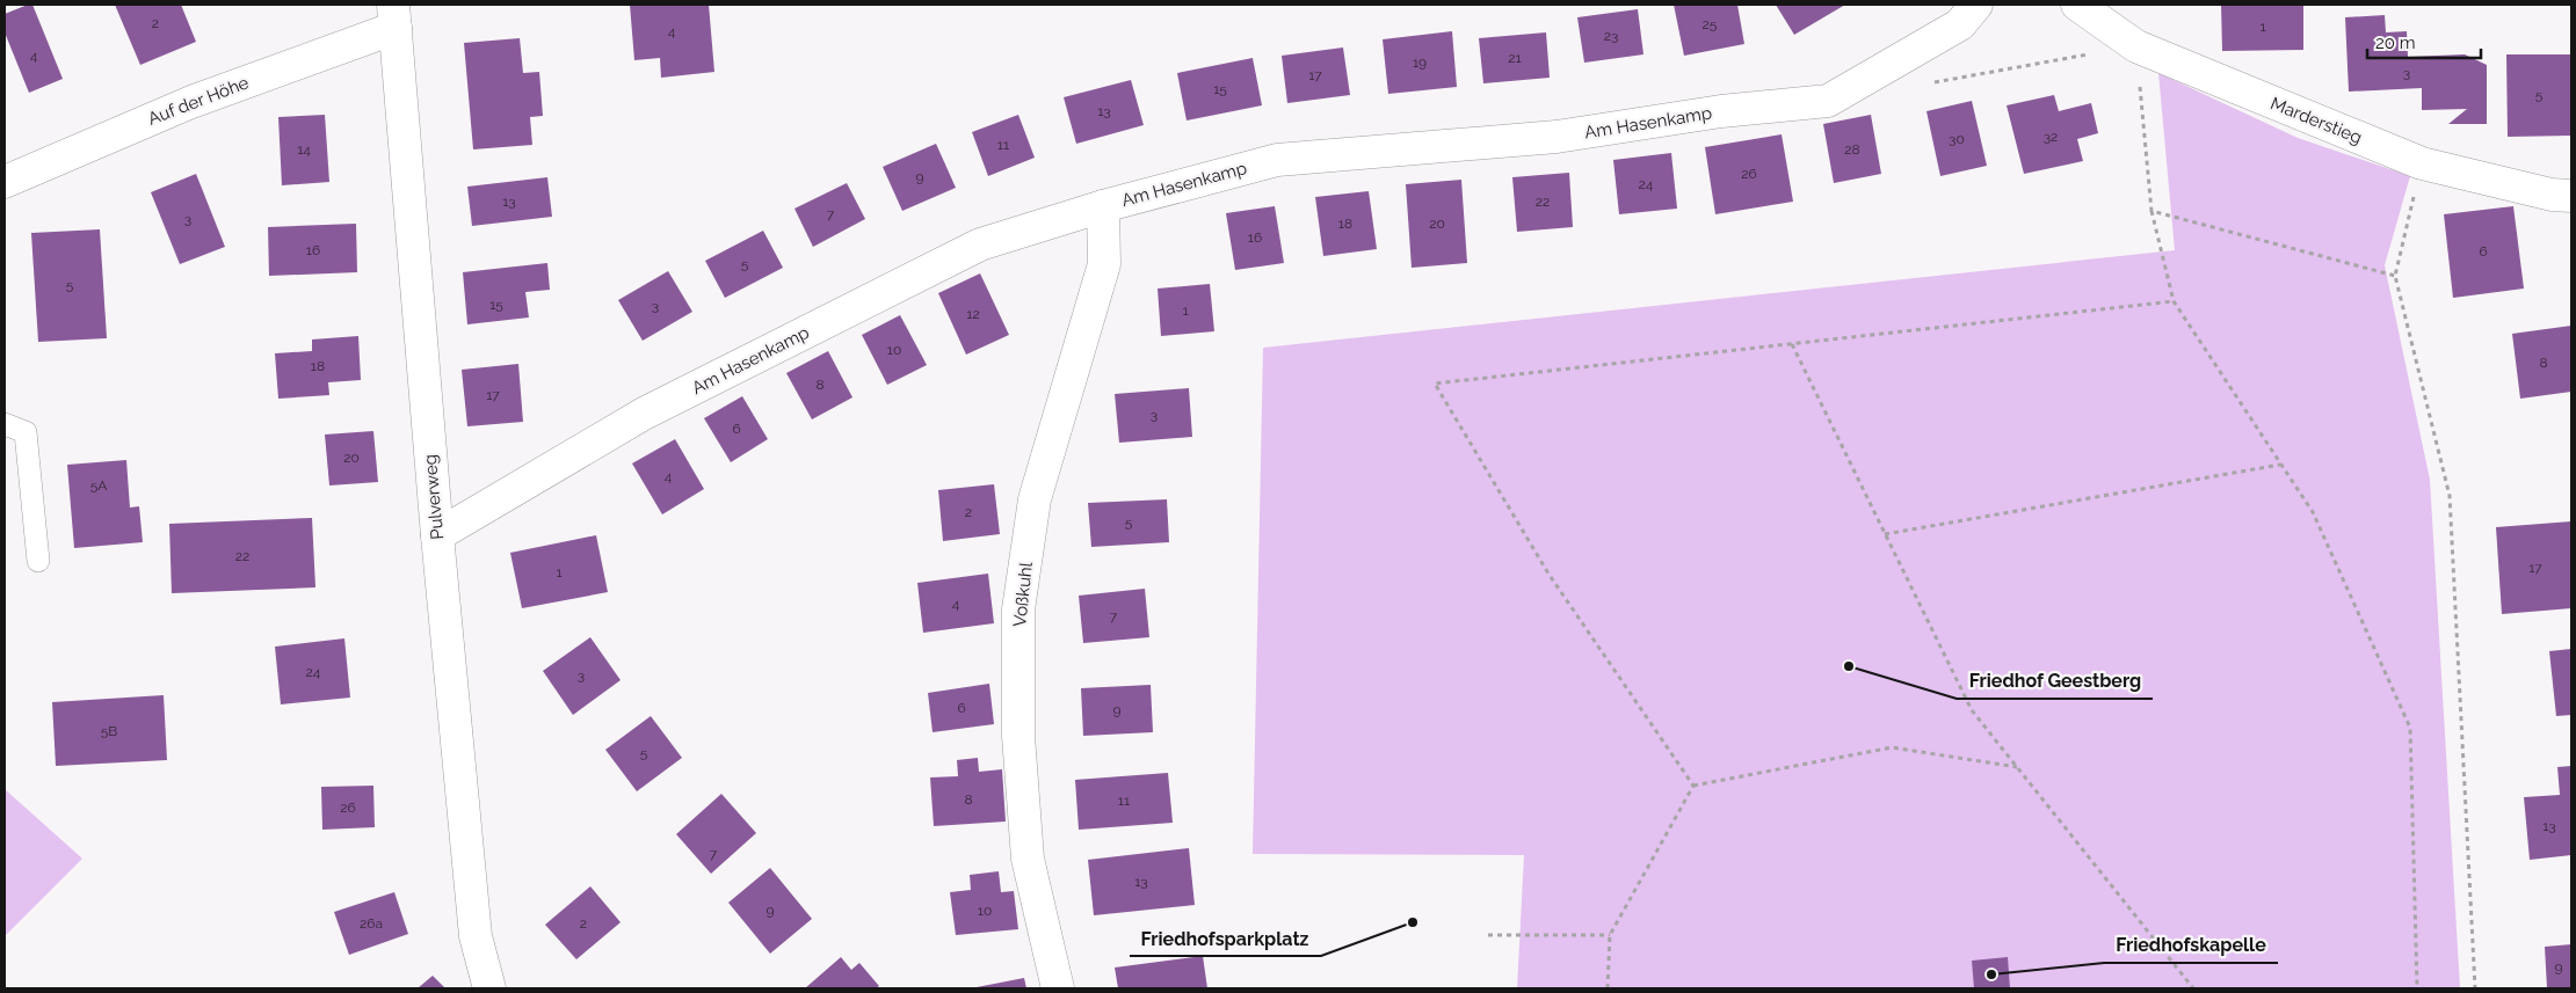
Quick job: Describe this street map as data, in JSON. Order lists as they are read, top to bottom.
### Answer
{
  "streets": {
    "street": [
      "Auf der Höhe",
      "Marderstieg",
      "Am Hasenkamp",
      "Pulverweg",
      "Voßkuhl"
    ]
  },
  "crossings": [
    ["Auf der Höhe", "Pulverweg"],
    ["Am Hasenkamp", "Pulverweg"],
    ["Am Hasenkamp", "Voßkuhl"]
  ],
  "places": ["Friedhof Geestberg", "Friedhofsparkplatz", "Friedhofskapelle"],
  "house_numbers": [
    "2",
    "25",
    "1",
    "4",
    "23",
    "4",
    "21",
    "19",
    "3",
    "17",
    "15",
    "5",
    "13",
    "32",
    "30",
    "11",
    "14",
    "28",
    "26",
    "9",
    "24",
    "13",
    "22",
    "7",
    "3",
    "18",
    "20",
    "16",
    "16",
    "6",
    "5",
    "5",
    "15",
    "3",
    "1",
    "12",
    "10",
    "8",
    "18",
    "8",
    "17",
    "3",
    "6",
    "20",
    "4",
    "5A",
    "2",
    "5",
    "22",
    "17",
    "1",
    "4",
    "7",
    "24",
    "3",
    "6",
    "9",
    "5B",
    "5",
    "8",
    "11",
    "26",
    "13",
    "7",
    "13",
    "9",
    "10",
    "26a",
    "2",
    "9"
  ],
  "scale_bar": "20 m"
}
